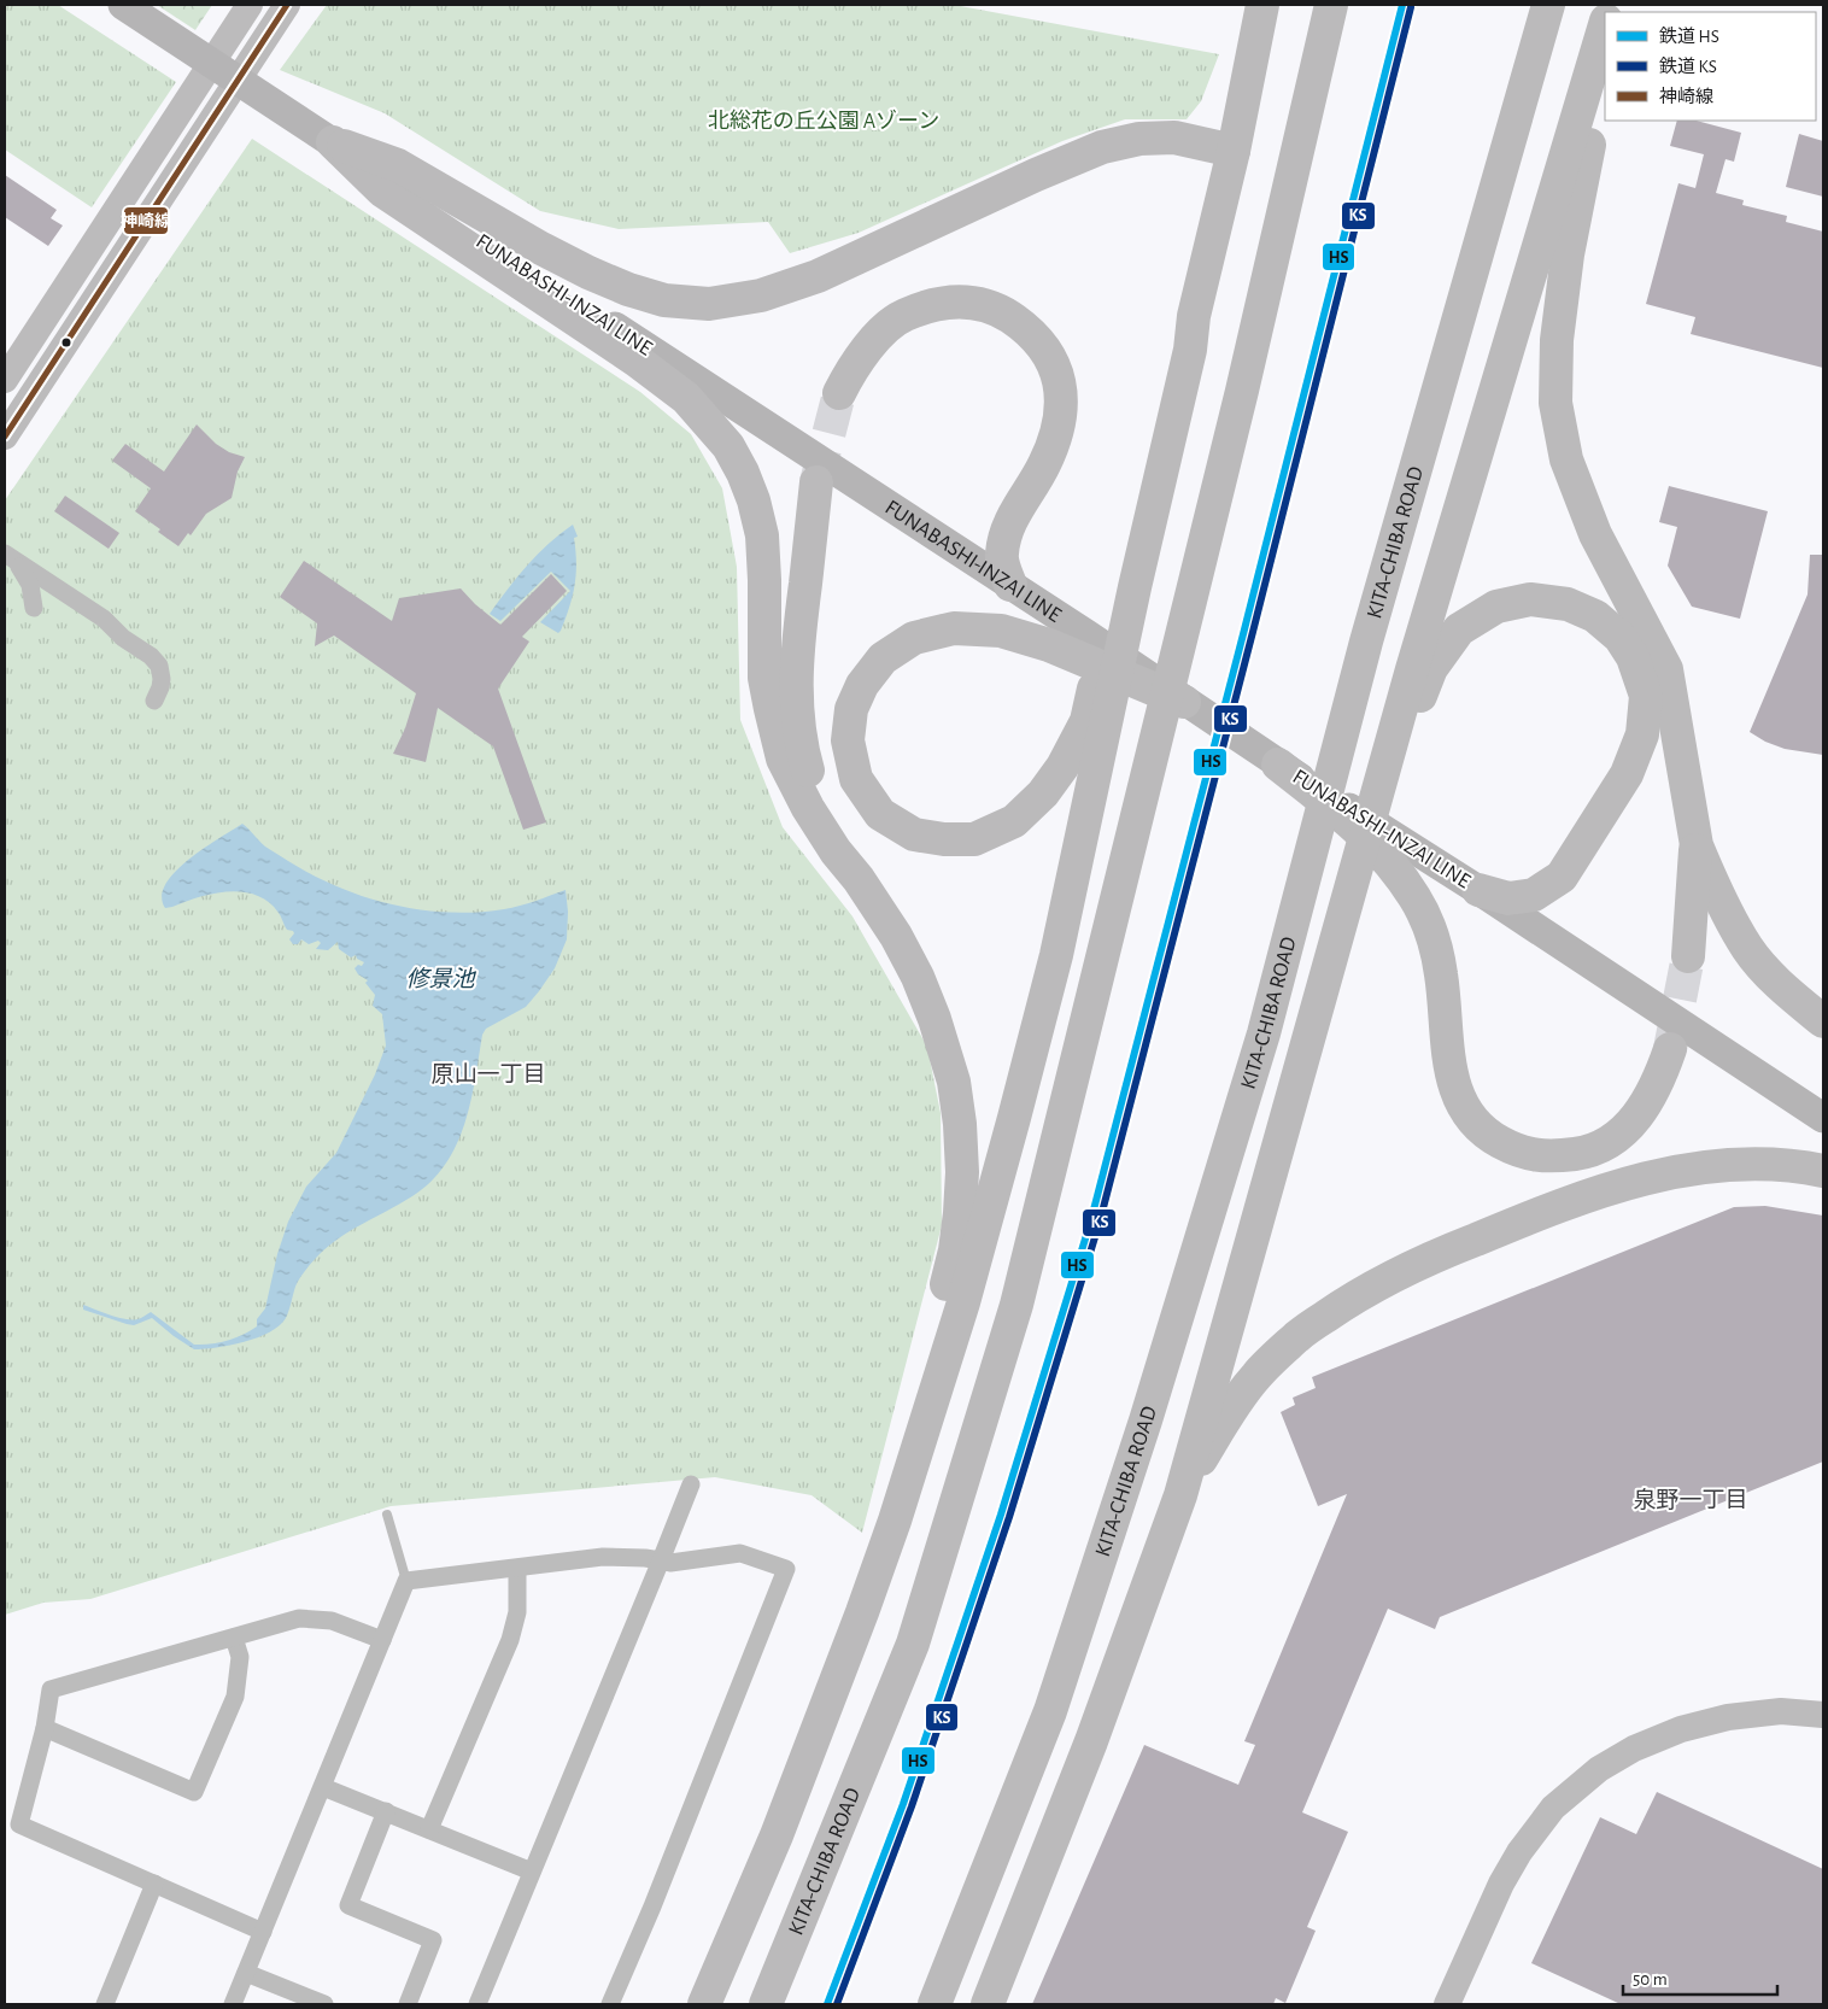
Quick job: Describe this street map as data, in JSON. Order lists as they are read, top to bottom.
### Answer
{
  "streets": {
    "highway": ["KITA-CHIBA ROAD"],
    "main road": ["FUNABASHI-INZAI LINE"]
  },
  "districts": ["原山一丁目", "泉野一丁目"],
  "water": ["修景池"],
  "parks": ["北総花の丘公園 Aゾーン"],
  "lines": ["rail line HS", "transit line 神崎線", "rail line KS"],
  "legend": ["鉄道 HS", "鉄道 KS", "神崎線"],
  "scale_bar": "50 m"
}
